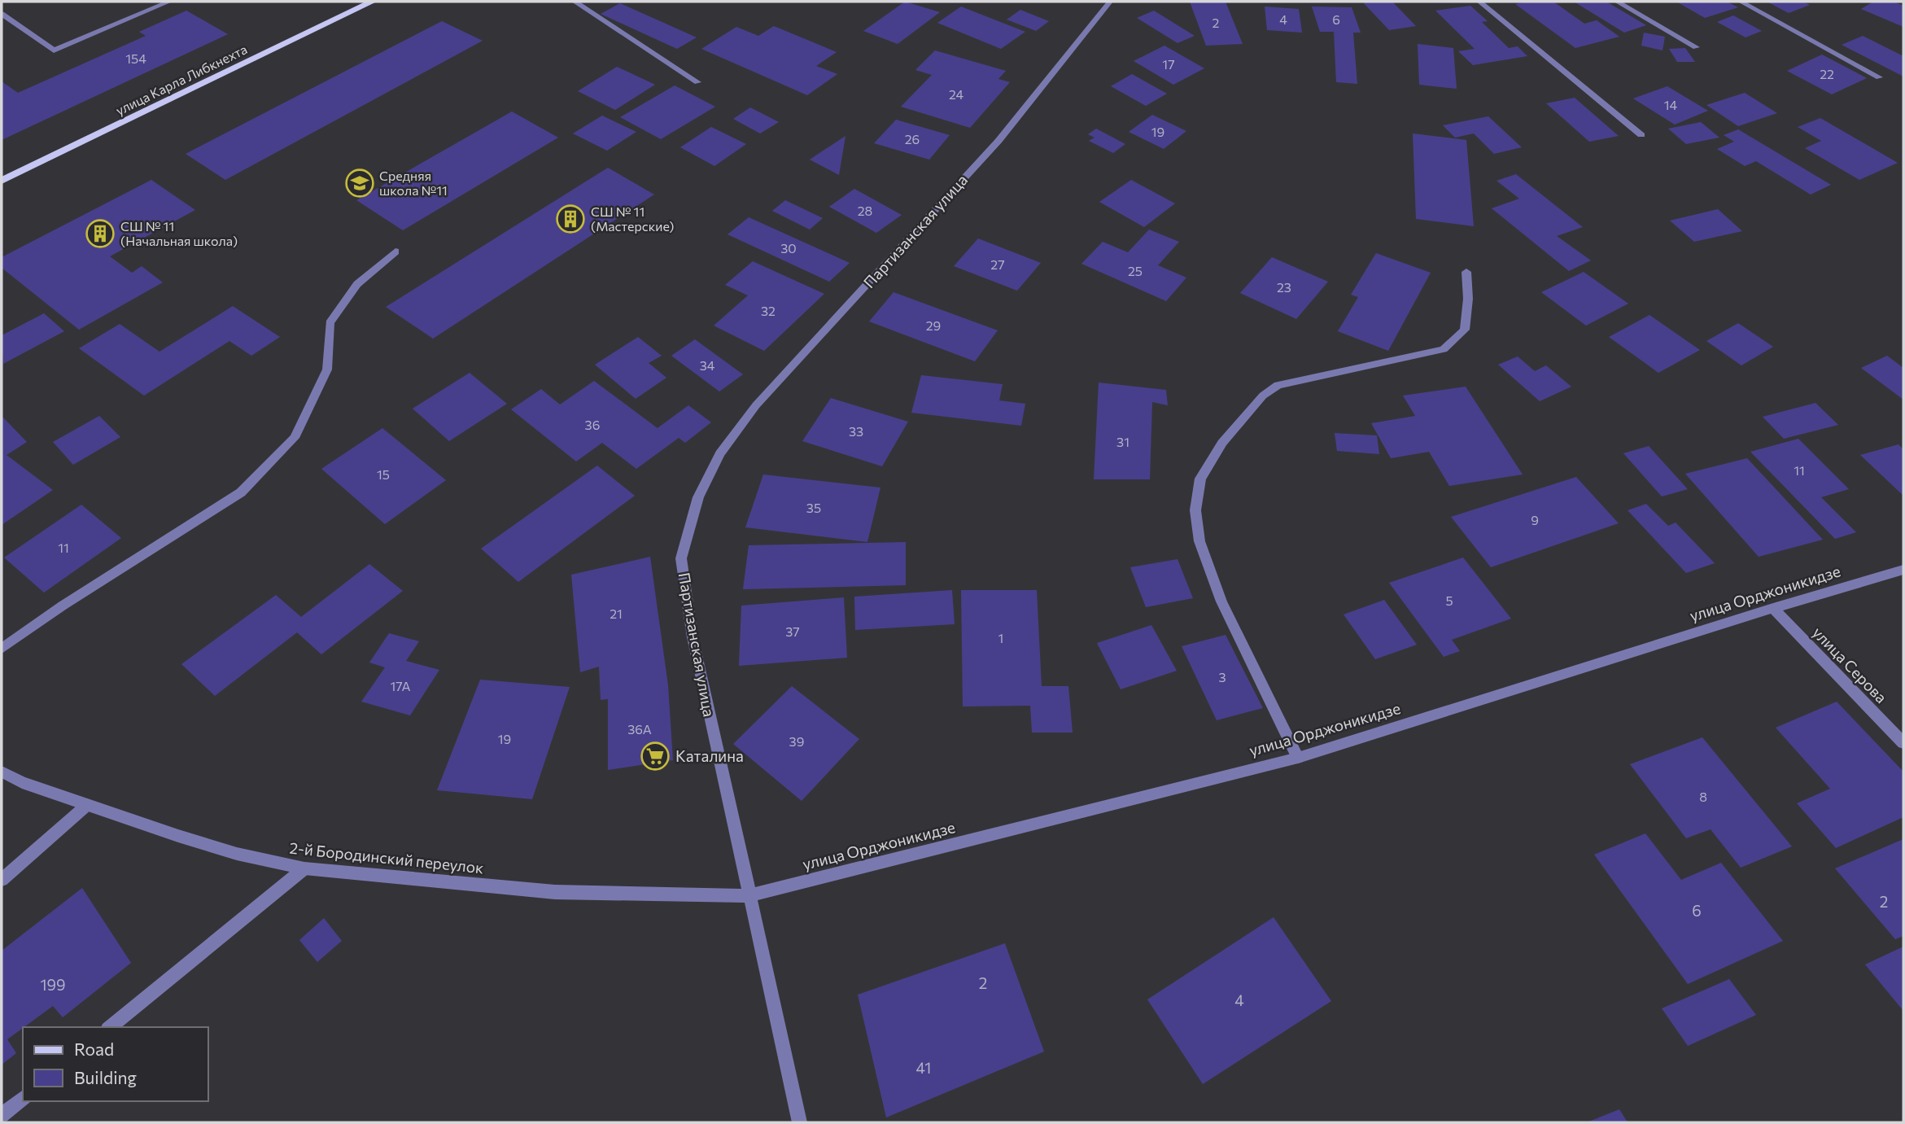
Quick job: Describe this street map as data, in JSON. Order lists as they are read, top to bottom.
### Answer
{
  "streets": {
    "main road": ["улица Карла Либкнехта"],
    "street": [
      "Партизанская улица",
      "улица Орджоникидзе",
      "улица Серова",
      "2-й Бородинский переулок"
    ]
  },
  "crossings": [
    ["Партизанская улица", "улица Орджоникидзе"],
    ["Партизанская улица", "2-й Бородинский переулок"],
    ["улица Орджоникидзе", "улица Серова"],
    ["улица Орджоникидзе", "2-й Бородинский переулок"]
  ],
  "places": {
    "school or university": ["Средняя школа №11"],
    "building": ["СШ № 11 (Мастерские)", "СШ № 11 (Начальная школа)"],
    "supermarket": ["Каталина"]
  },
  "house_numbers": [
    "4",
    "6",
    "2",
    "154",
    "17",
    "22",
    "24",
    "14",
    "19",
    "26",
    "28",
    "30",
    "27",
    "25",
    "23",
    "32",
    "29",
    "34",
    "36",
    "33",
    "31",
    "11",
    "15",
    "35",
    "9",
    "11",
    "5",
    "21",
    "37",
    "1",
    "3",
    "17А",
    "36А",
    "19",
    "39",
    "8",
    "2",
    "6",
    "2",
    "199",
    "4",
    "41"
  ],
  "legend": ["Road", "Building"]
}
